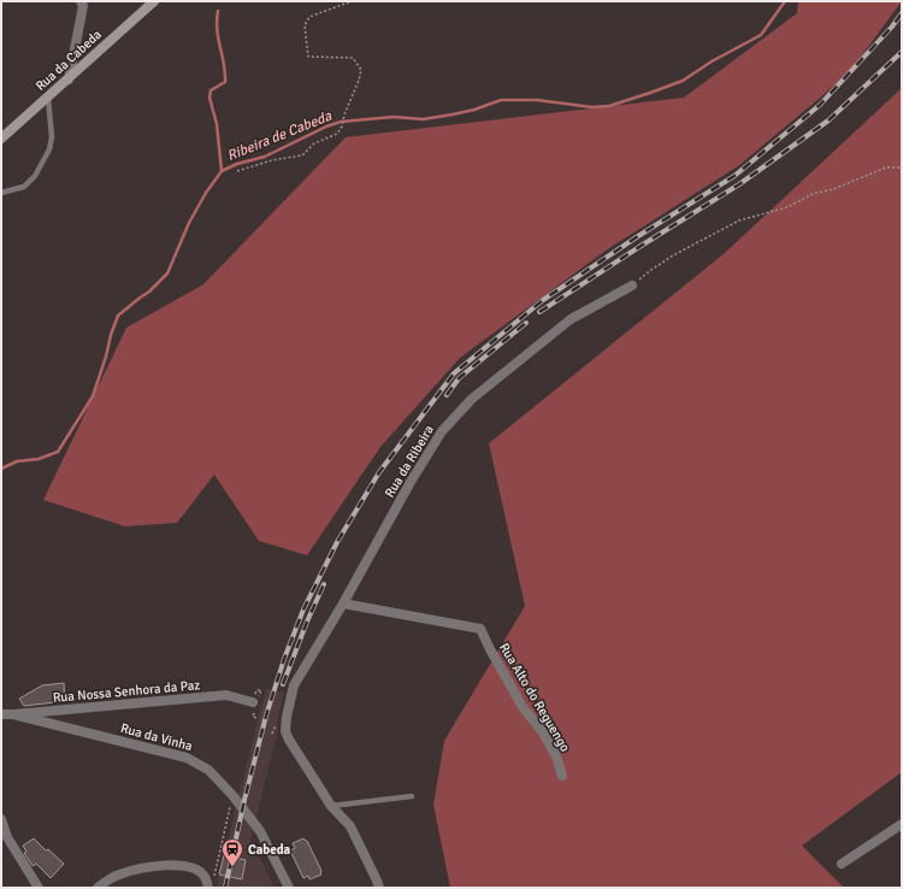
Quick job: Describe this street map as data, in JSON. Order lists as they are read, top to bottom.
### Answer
{
  "streets": {
    "main road": ["Rua da Cabeda"],
    "street": [
      "Rua da Ribeira",
      "Rua Nossa Senhora da Paz",
      "Rua Alto do Reguengo",
      "Rua da Vinha"
    ]
  },
  "crossings": [
    ["Rua da Ribeira", "Rua Alto do Reguengo"],
    ["Rua Nossa Senhora da Paz", "Rua da Vinha"]
  ],
  "water": ["Ribeira de Cabeda"],
  "places": {
    "station": ["Cabeda"]
  }
}
